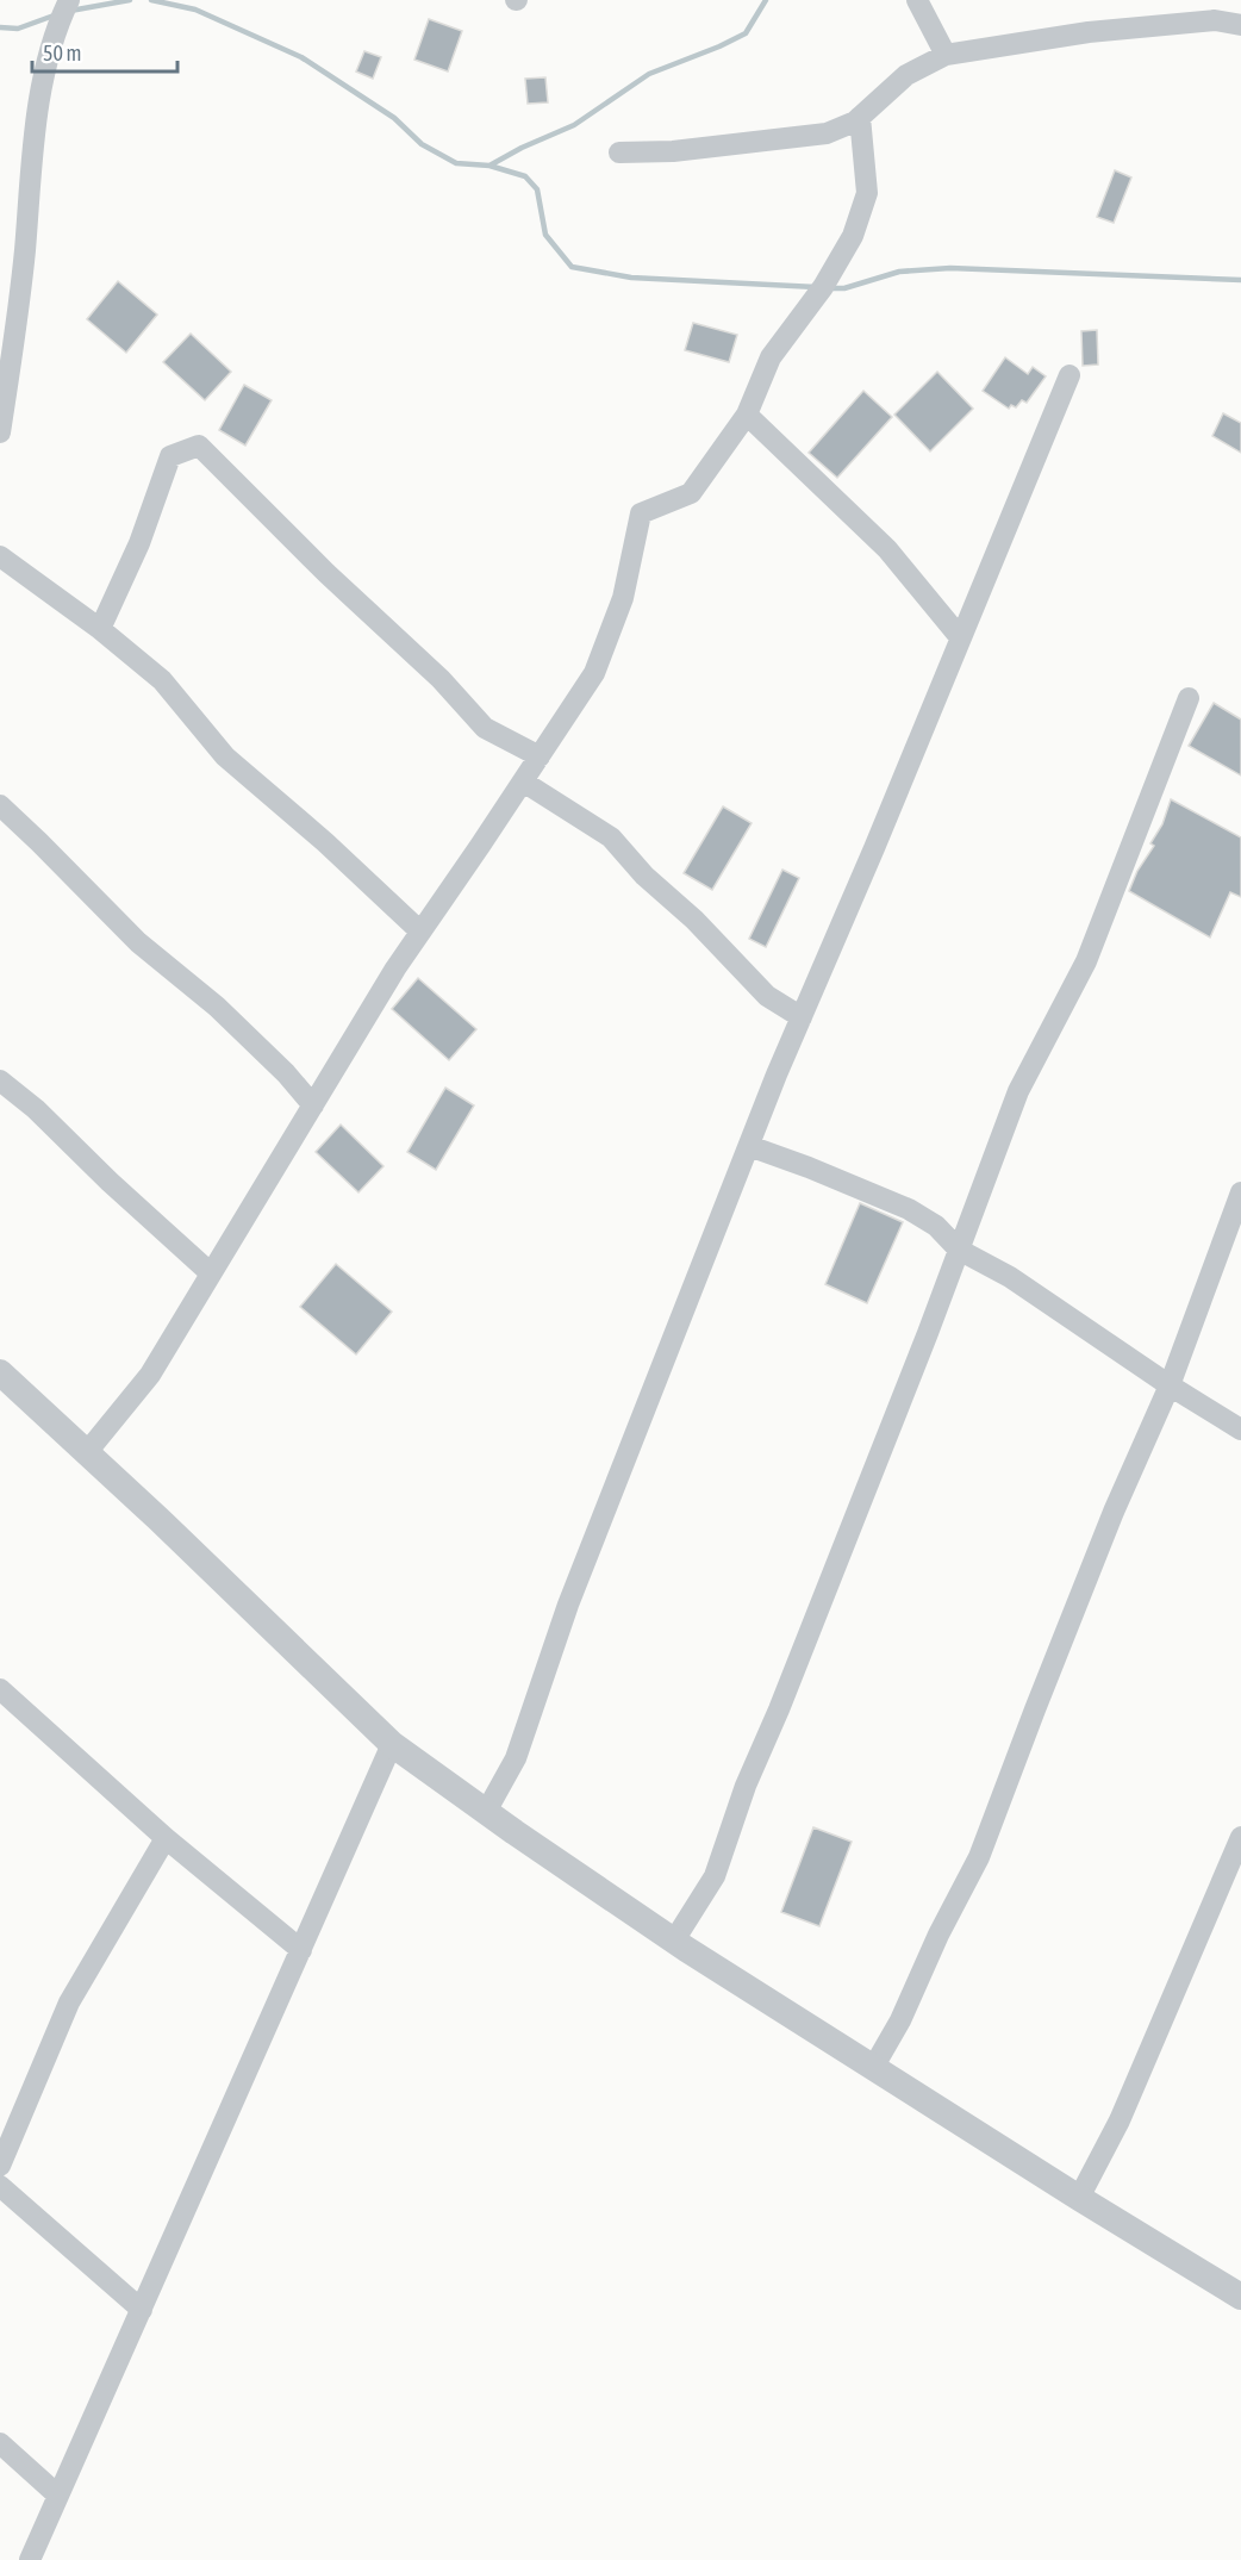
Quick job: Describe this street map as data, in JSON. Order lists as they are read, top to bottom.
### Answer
{
  "scale_bar": "50 m"
}
